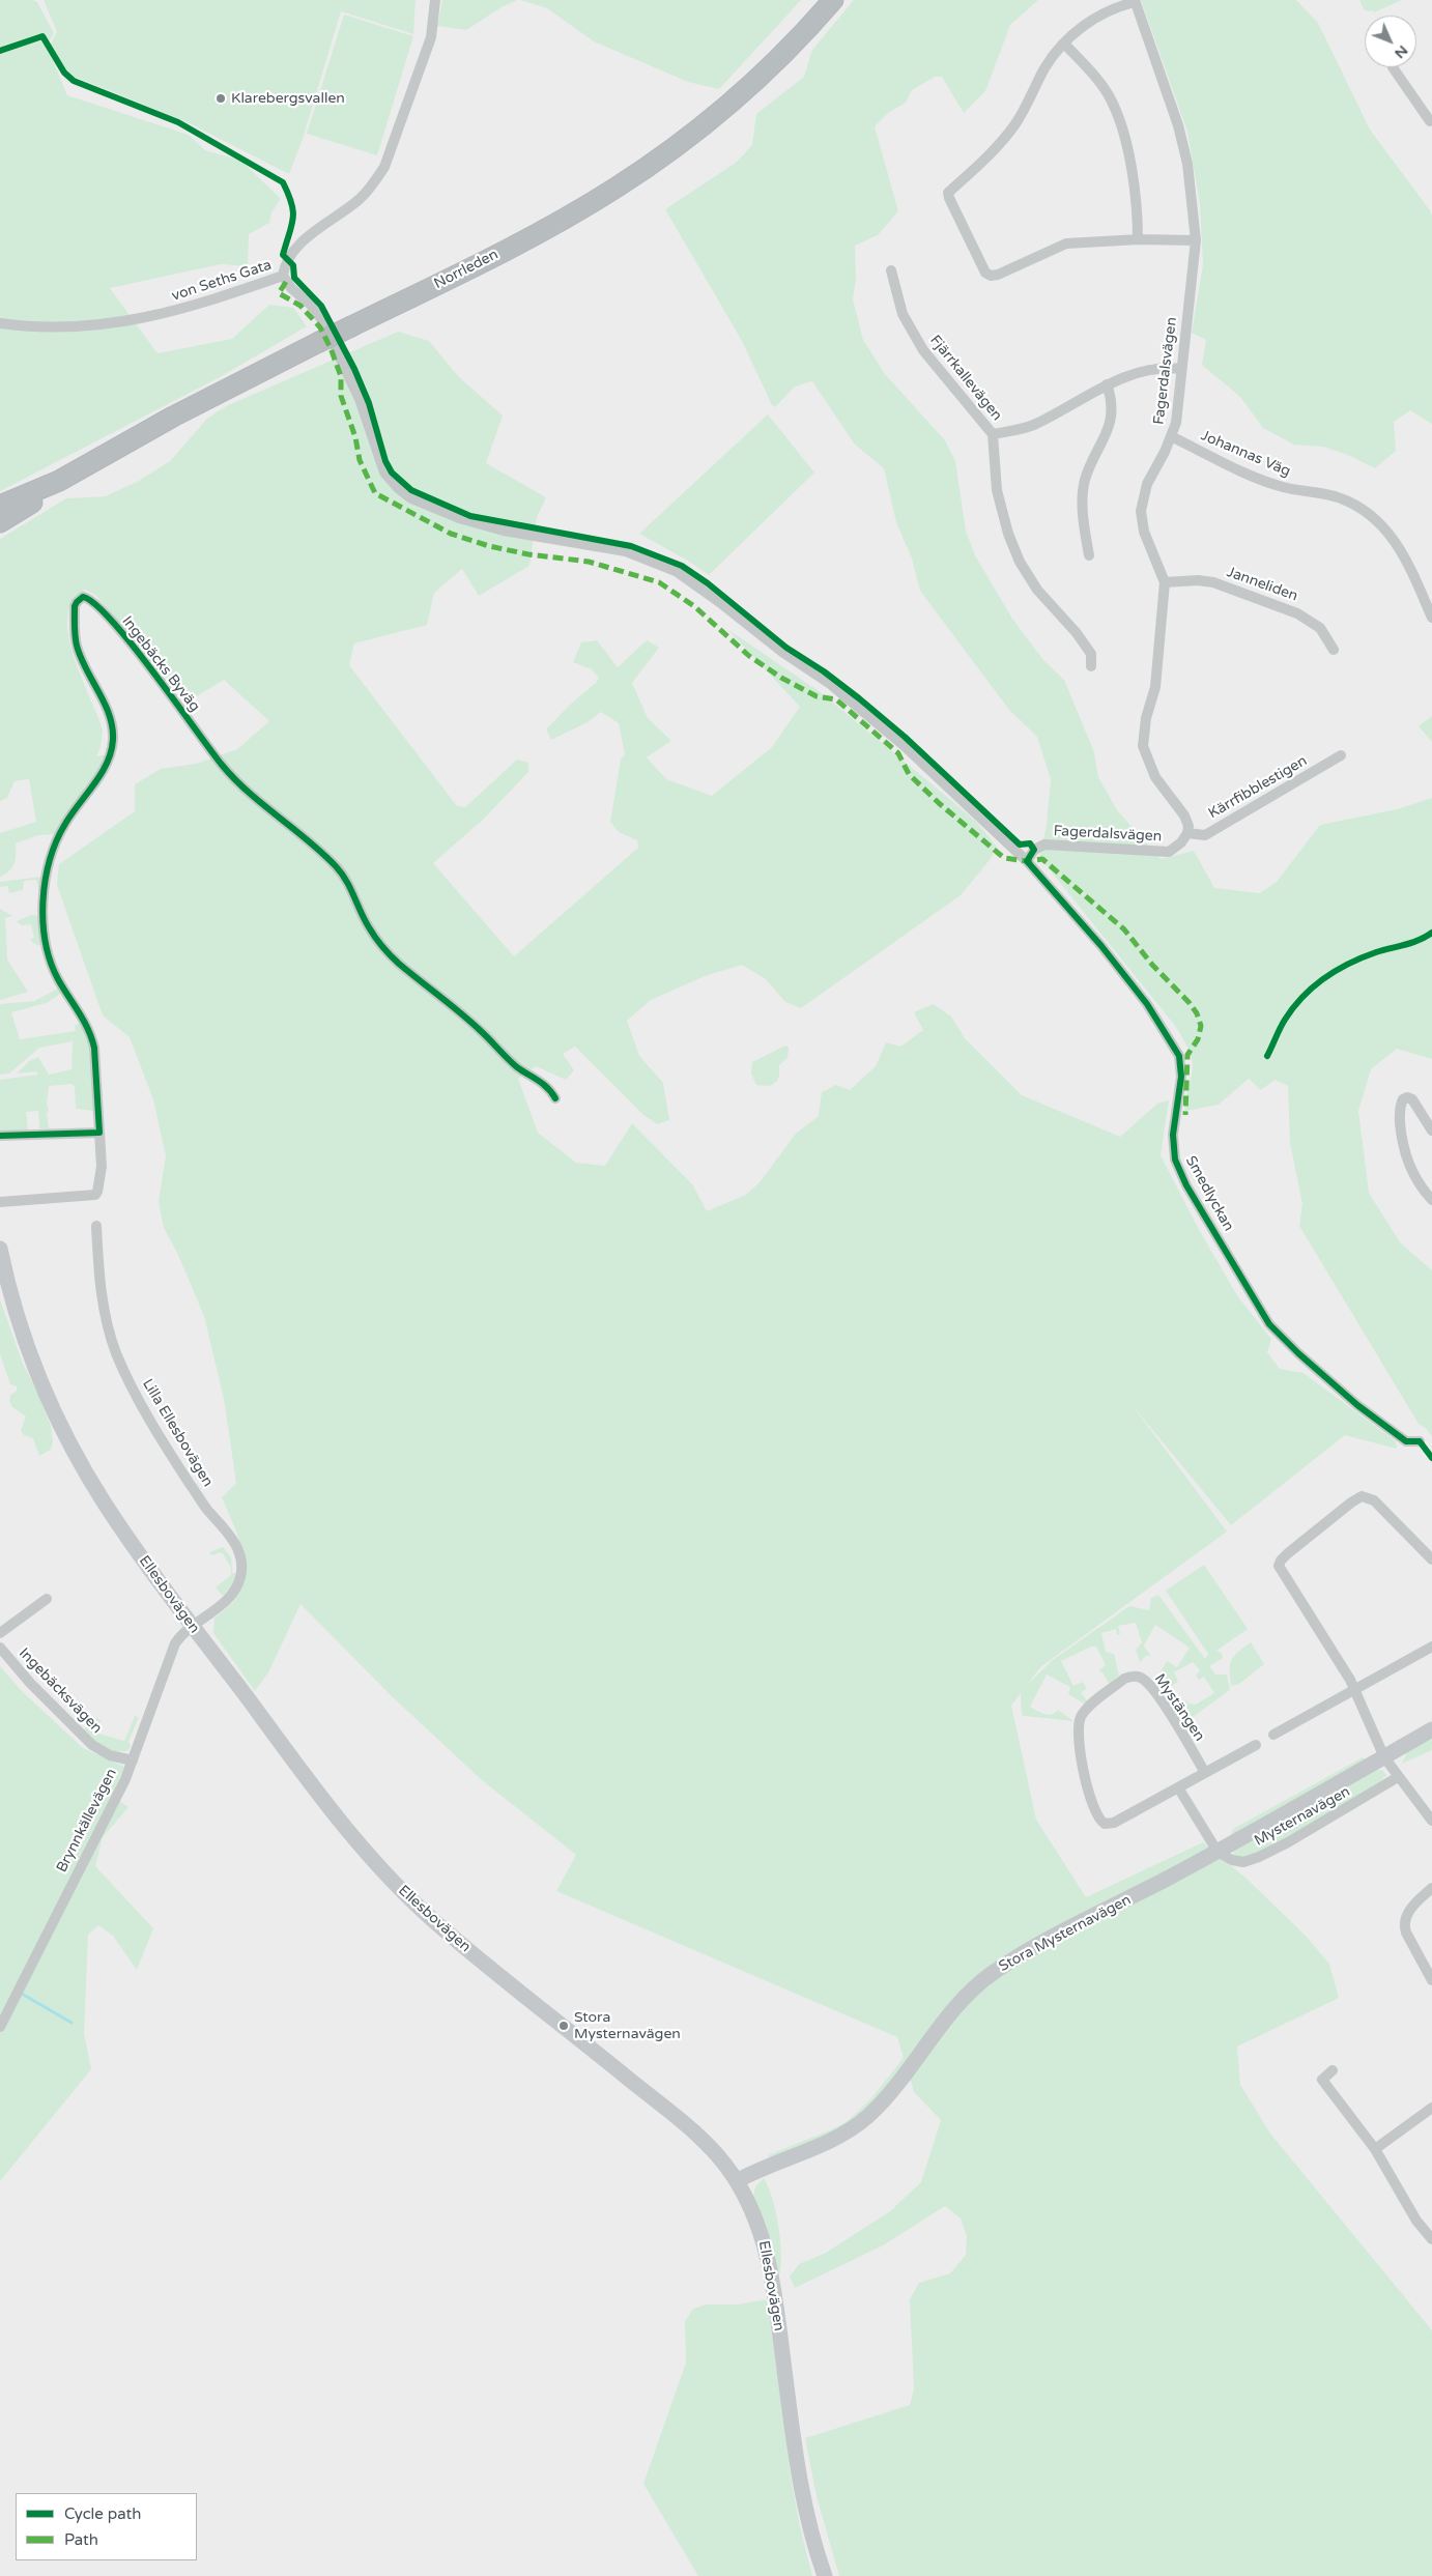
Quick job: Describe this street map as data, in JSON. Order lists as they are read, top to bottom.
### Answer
{
  "streets": {
    "highway": ["Norrleden"],
    "main road": ["Ellesbovägen", "Stora Mysternavägen"],
    "street": [
      "von Seths Gata",
      "Fagerdalsvägen",
      "Fjärrkallevägen",
      "Johannas Väg",
      "Janneliden",
      "Ingebäcks Byväg",
      "Kärrfibblestigen",
      "Smedlyckan",
      "Lilla Ellesbovägen",
      "Ingebäcksvägen",
      "Mystängen",
      "Mysternavägen",
      "Brynnkällevägen"
    ]
  },
  "crossings": [
    ["von Seths Gata", "Smedlyckan"],
    ["Fagerdalsvägen", "Johannas Väg"],
    ["Fagerdalsvägen", "Janneliden"],
    ["Fagerdalsvägen", "Kärrfibblestigen"],
    ["Fagerdalsvägen", "Smedlyckan"],
    ["Lilla Ellesbovägen", "Ellesbovägen"],
    ["Lilla Ellesbovägen", "Brynnkällevägen"],
    ["Ellesbovägen", "Brynnkällevägen"],
    ["Ellesbovägen", "Stora Mysternavägen"],
    ["Ingebäcksvägen", "Brynnkällevägen"],
    ["Mysternavägen", "Stora Mysternavägen"]
  ],
  "places": ["Klarebergsvallen", "Stora Mysternavägen"],
  "legend": ["Cycle path", "Path"],
  "north": "bottom right"
}
